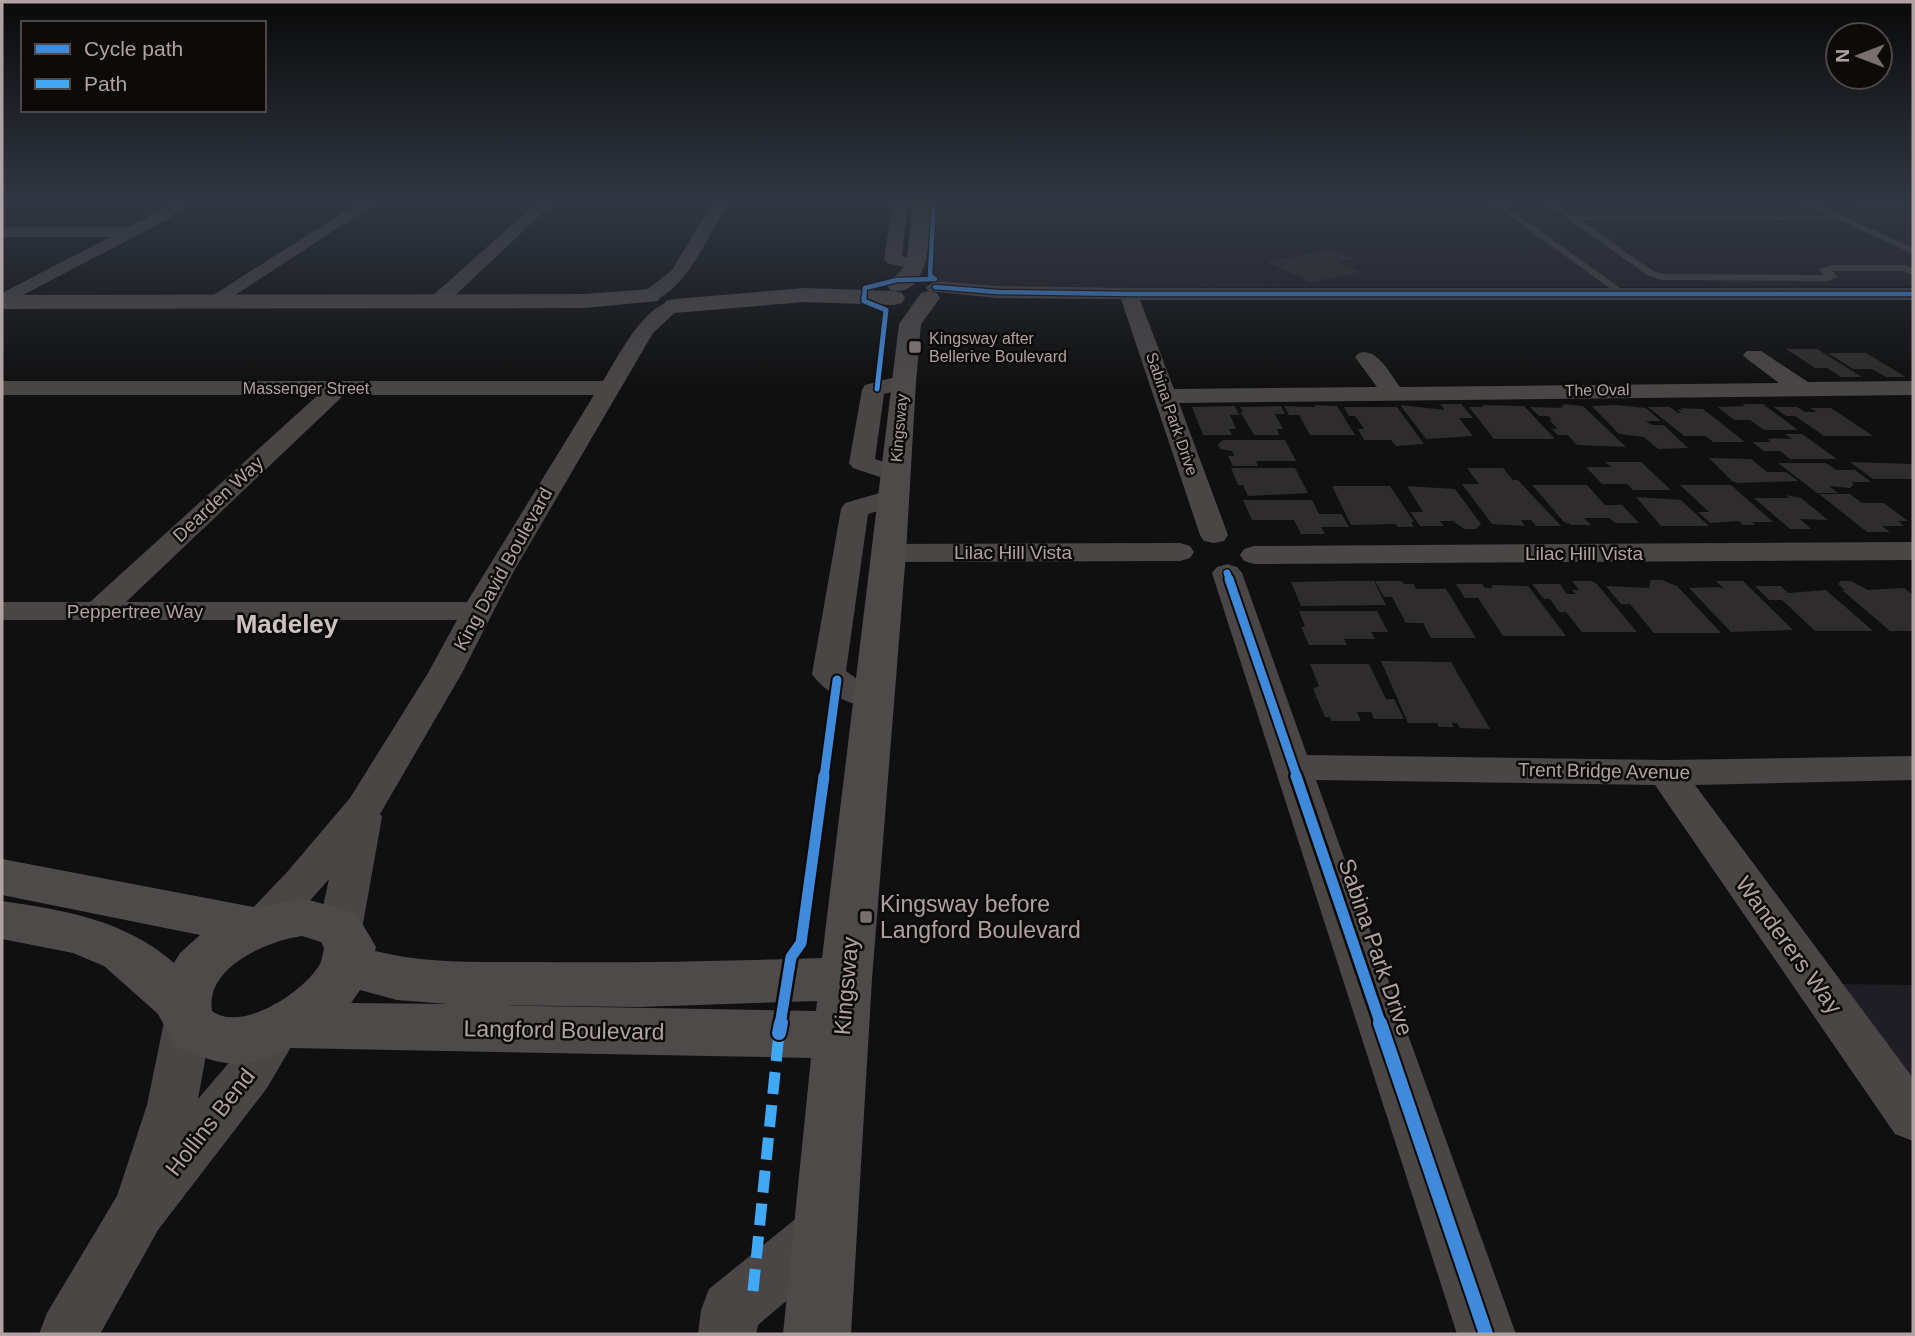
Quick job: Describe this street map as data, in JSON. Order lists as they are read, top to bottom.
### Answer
{
  "streets": {
    "street": [
      "Massenger Street",
      "The Oval",
      "Sabina Park Drive",
      "Kingsway",
      "Dearden Way",
      "Lilac Hill Vista",
      "King David Boulevard",
      "Peppertree Way",
      "Trent Bridge Avenue",
      "Wanderers Way",
      "Langford Boulevard",
      "Hollins Bend"
    ]
  },
  "crossings": [
    ["Massenger Street", "Dearden Way"],
    ["Massenger Street", "King David Boulevard"],
    ["The Oval", "Sabina Park Drive"],
    ["Sabina Park Drive", "Lilac Hill Vista"],
    ["Sabina Park Drive", "Trent Bridge Avenue"],
    ["Kingsway", "Lilac Hill Vista"],
    ["Kingsway", "Langford Boulevard"],
    ["Dearden Way", "Peppertree Way"],
    ["King David Boulevard", "Peppertree Way"],
    ["King David Boulevard", "Langford Boulevard"],
    ["King David Boulevard", "Hollins Bend"],
    ["Trent Bridge Avenue", "Wanderers Way"],
    ["Langford Boulevard", "Hollins Bend"]
  ],
  "districts": ["Madeley"],
  "places": {
    "transit": ["Kingsway after Bellerive Boulevard", "Kingsway before Langford Boulevard"]
  },
  "legend": ["Cycle path", "Path"],
  "north": "left"
}
